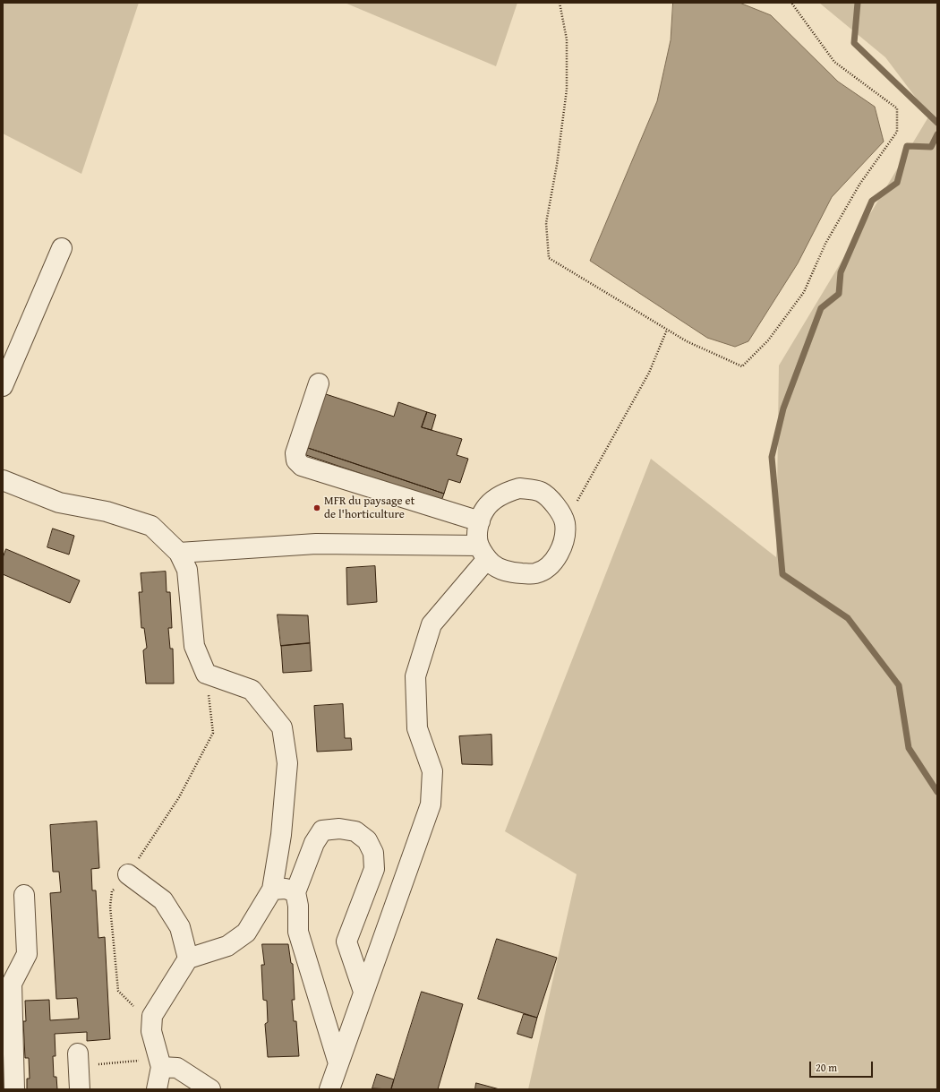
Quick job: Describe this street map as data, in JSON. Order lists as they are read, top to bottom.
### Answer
{
  "places": ["MFR du paysage et de l'horticulture"],
  "scale_bar": "20 m"
}
